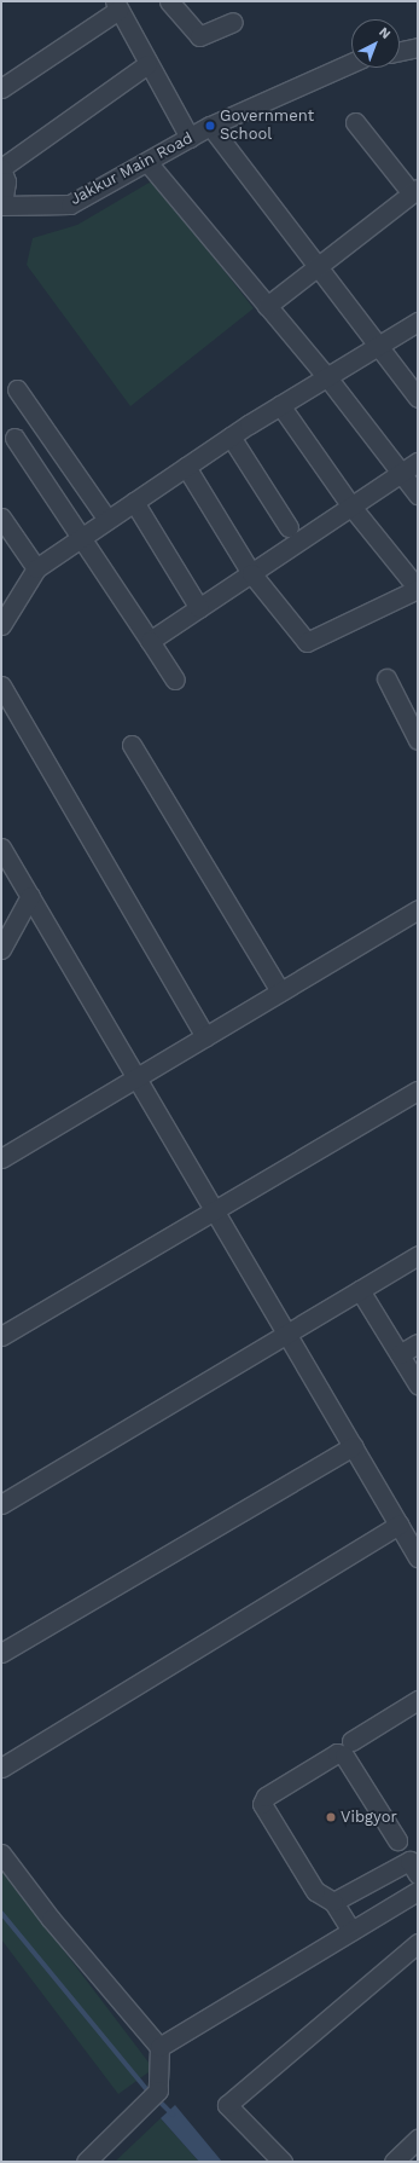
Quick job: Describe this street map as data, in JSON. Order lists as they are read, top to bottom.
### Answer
{
  "streets": {
    "street": ["Jakkur Main Road"]
  },
  "places": ["Government School", "Vibgyor"],
  "north": "top right"
}
